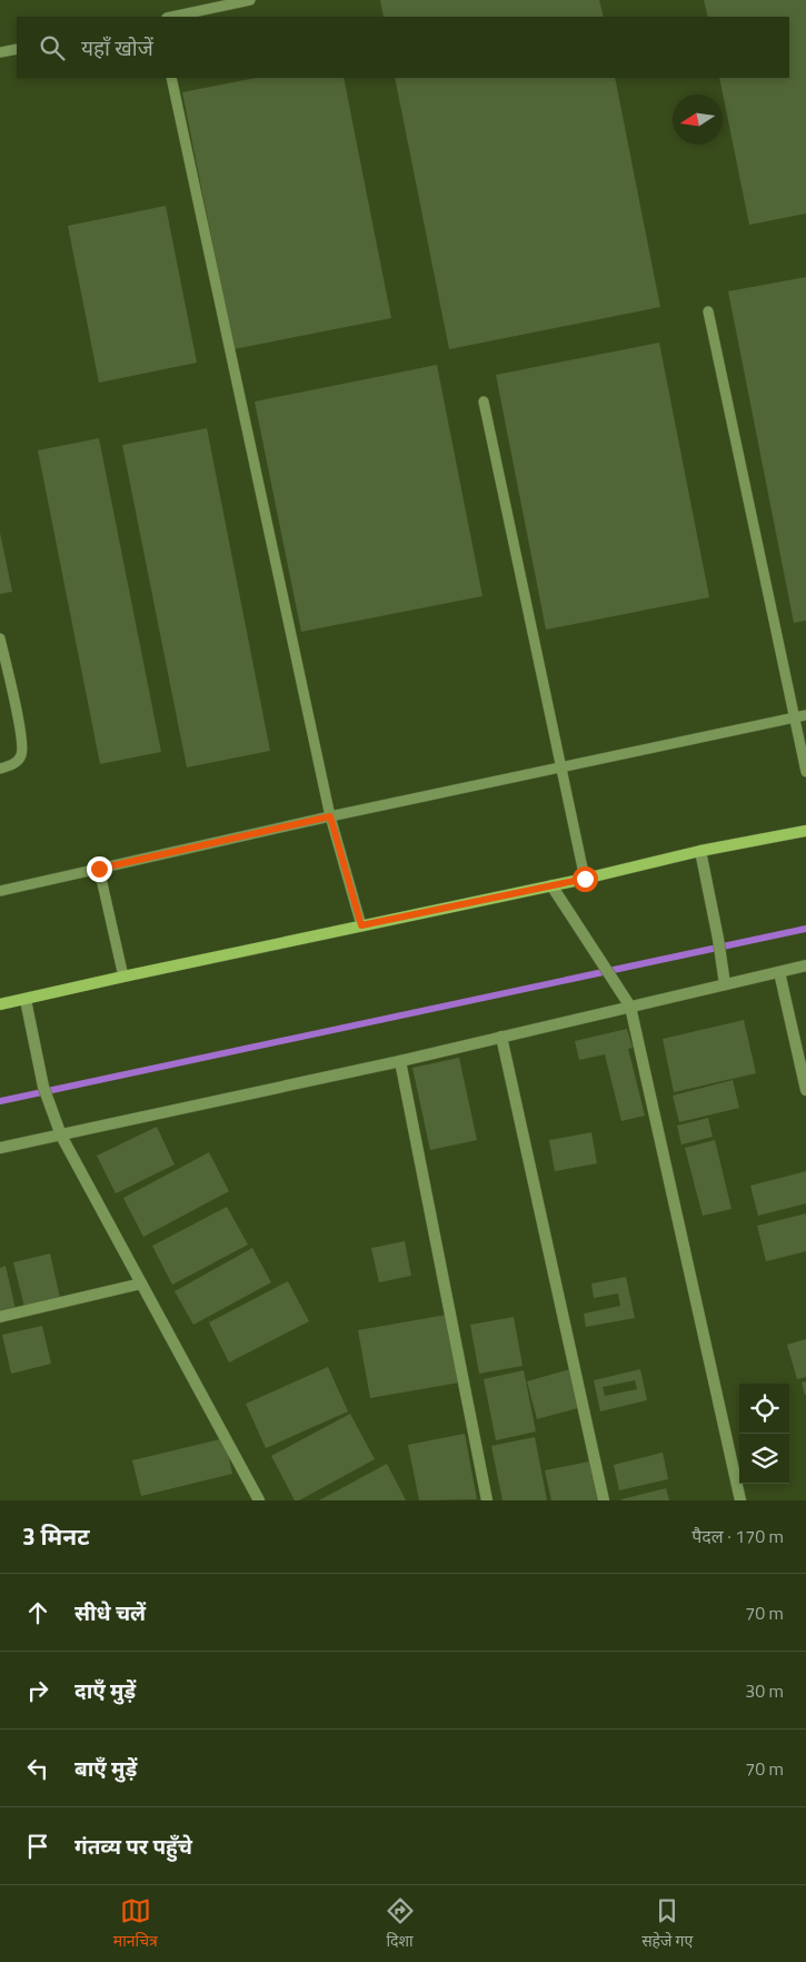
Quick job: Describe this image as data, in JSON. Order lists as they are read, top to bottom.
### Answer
{
  "north": "left",
  "page": {
    "search": "यहाँ खोजें",
    "heading": ["3 मिनट", "पैदल · 170 m"],
    "list": [
      ["सीधे चलें", "70 m"],
      ["दाएँ मुड़ें", "30 m"],
      ["बाएँ मुड़ें", "70 m"],
      "गंतव्य पर पहुँचे"
    ],
    "nav": ["मानचित्र", "दिशा", "सहेजे गए"]
  }
}
